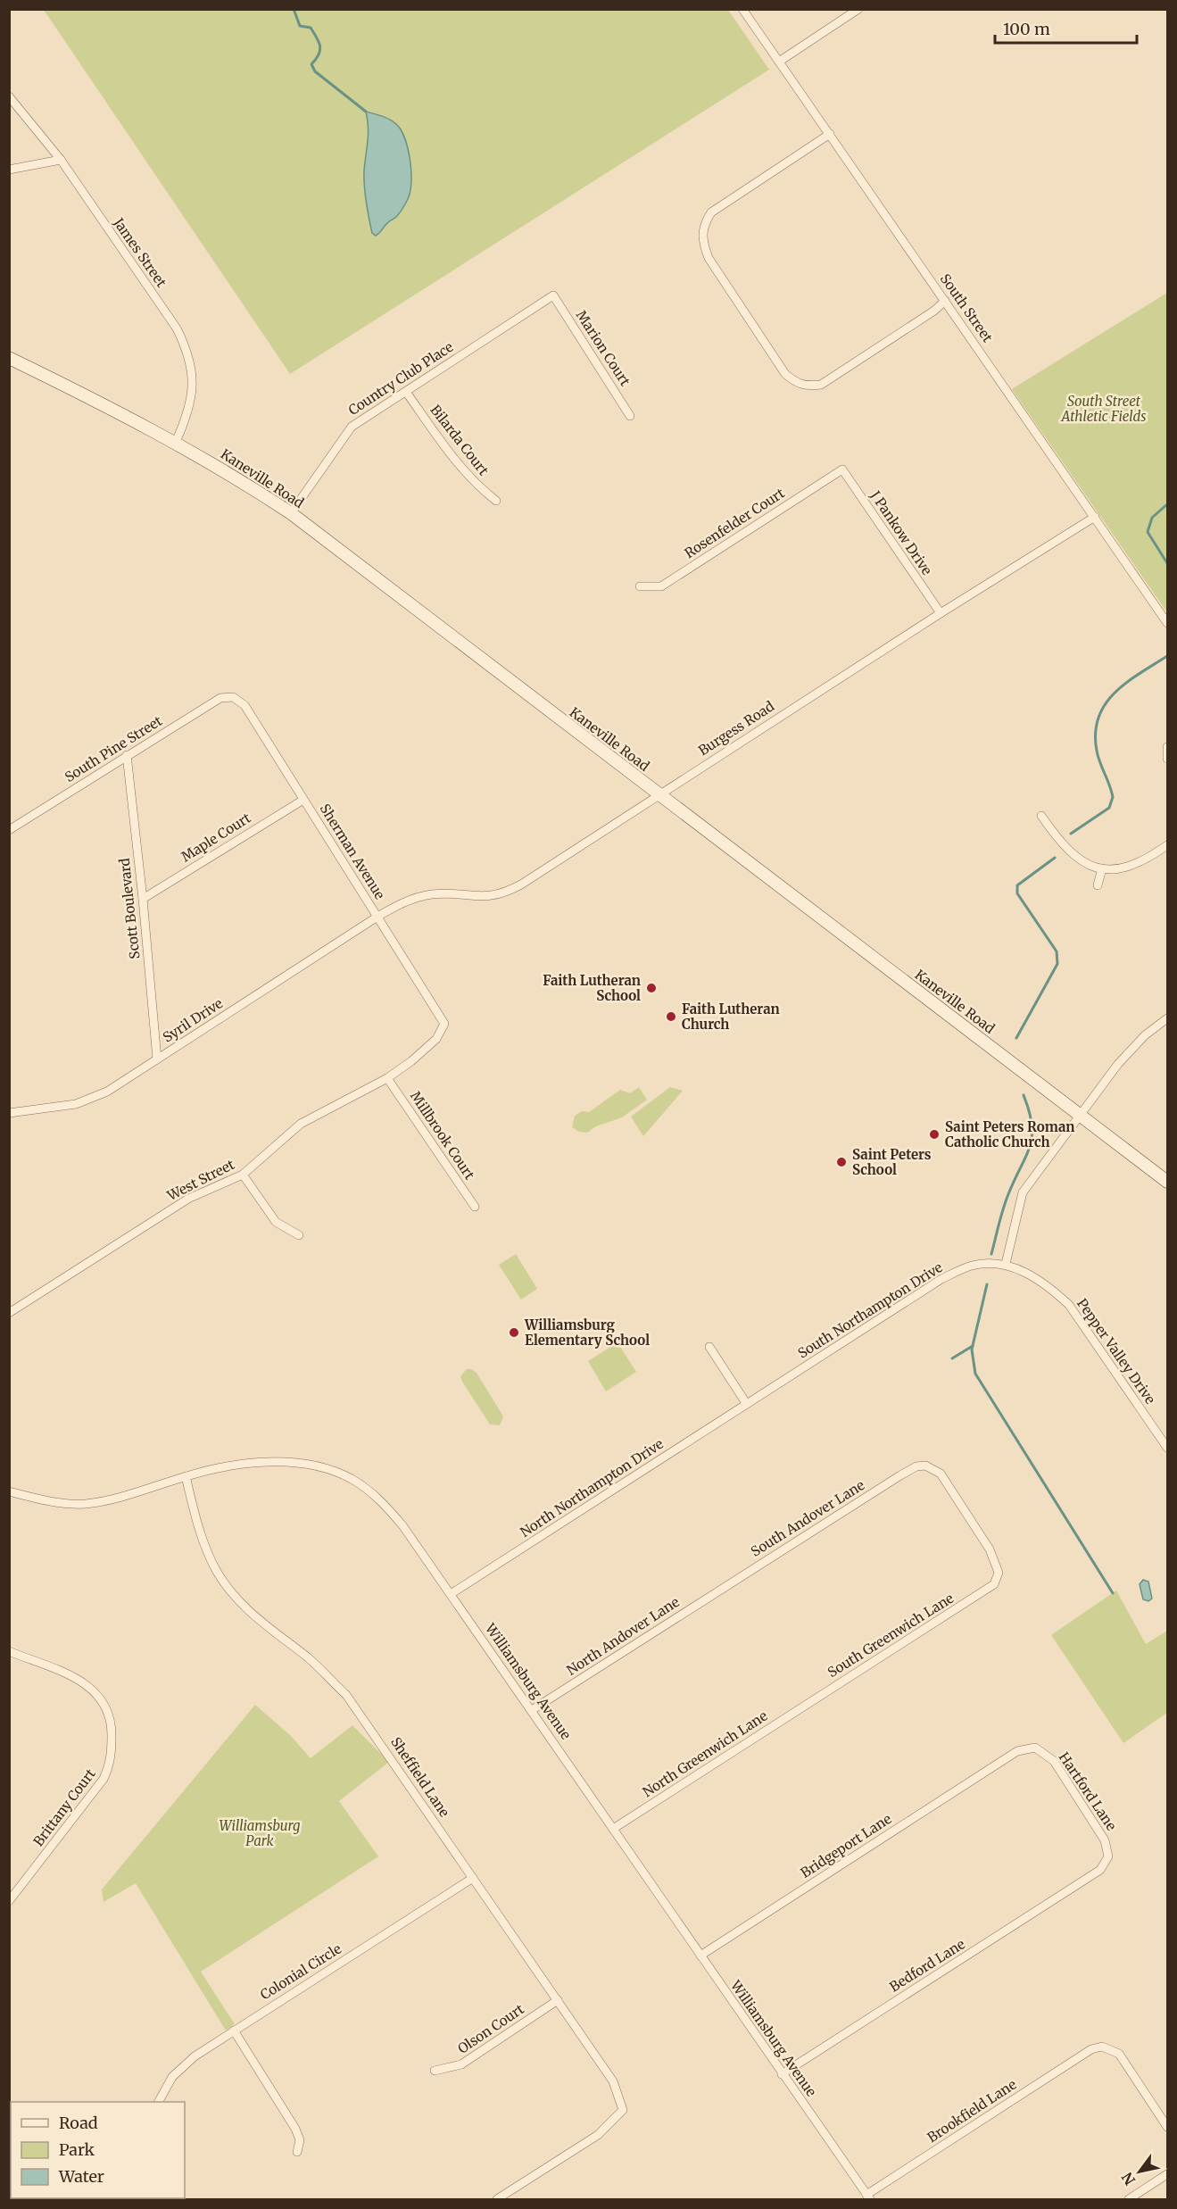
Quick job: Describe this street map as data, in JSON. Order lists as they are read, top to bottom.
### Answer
{
  "streets": {
    "main road": ["Kaneville Road"],
    "street": [
      "James Street",
      "South Street",
      "Marion Court",
      "Country Club Place",
      "Bilarda Court",
      "Rosenfelder Court",
      "J Pankow Drive",
      "Burgess Road",
      "South Pine Street",
      "Maple Court",
      "Sherman Avenue",
      "Scott Boulevard",
      "Syril Drive",
      "Millbrook Court",
      "West Street",
      "South Northampton Drive",
      "Pepper Valley Drive",
      "North Northampton Drive",
      "South Andover Lane",
      "South Greenwich Lane",
      "North Andover Lane",
      "Williamsburg Avenue",
      "North Greenwich Lane",
      "Sheffield Lane",
      "Hartford Lane",
      "Brittany Court",
      "Bridgeport Lane",
      "Bedford Lane",
      "Colonial Circle",
      "Olson Court",
      "Brookfield Lane"
    ]
  },
  "crossings": [
    ["James Street", "Kaneville Road"],
    ["South Street", "Burgess Road"],
    ["Marion Court", "Country Club Place"],
    ["Country Club Place", "Bilarda Court"],
    ["Country Club Place", "Kaneville Road"],
    ["Kaneville Road", "Burgess Road"],
    ["Rosenfelder Court", "J Pankow Drive"],
    ["J Pankow Drive", "Burgess Road"],
    ["Burgess Road", "Sherman Avenue"],
    ["Burgess Road", "Syril Drive"],
    ["South Pine Street", "Sherman Avenue"],
    ["South Pine Street", "Scott Boulevard"],
    ["Maple Court", "Sherman Avenue"],
    ["Maple Court", "Scott Boulevard"],
    ["Sherman Avenue", "Syril Drive"],
    ["Sherman Avenue", "West Street"],
    ["Scott Boulevard", "Syril Drive"],
    ["Millbrook Court", "West Street"],
    ["South Northampton Drive", "Pepper Valley Drive"],
    ["South Northampton Drive", "North Northampton Drive"],
    ["North Northampton Drive", "Williamsburg Avenue"],
    ["South Andover Lane", "South Greenwich Lane"],
    ["South Andover Lane", "North Andover Lane"],
    ["South Greenwich Lane", "North Greenwich Lane"],
    ["North Andover Lane", "Williamsburg Avenue"],
    ["Williamsburg Avenue", "North Greenwich Lane"],
    ["Williamsburg Avenue", "Sheffield Lane"],
    ["Williamsburg Avenue", "Bridgeport Lane"],
    ["Williamsburg Avenue", "Bedford Lane"],
    ["Williamsburg Avenue", "Brookfield Lane"],
    ["Sheffield Lane", "Colonial Circle"],
    ["Sheffield Lane", "Olson Court"],
    ["Hartford Lane", "Bridgeport Lane"],
    ["Hartford Lane", "Bedford Lane"]
  ],
  "parks": ["South Street Athletic Fields", "Williamsburg Park"],
  "places": [
    "Faith Lutheran School",
    "Faith Lutheran Church",
    "Saint Peters Roman Catholic Church",
    "Saint Peters School",
    "Williamsburg Elementary School"
  ],
  "legend": ["Road", "Park", "Water"],
  "scale_bar": "100 m",
  "north": "bottom left"
}
